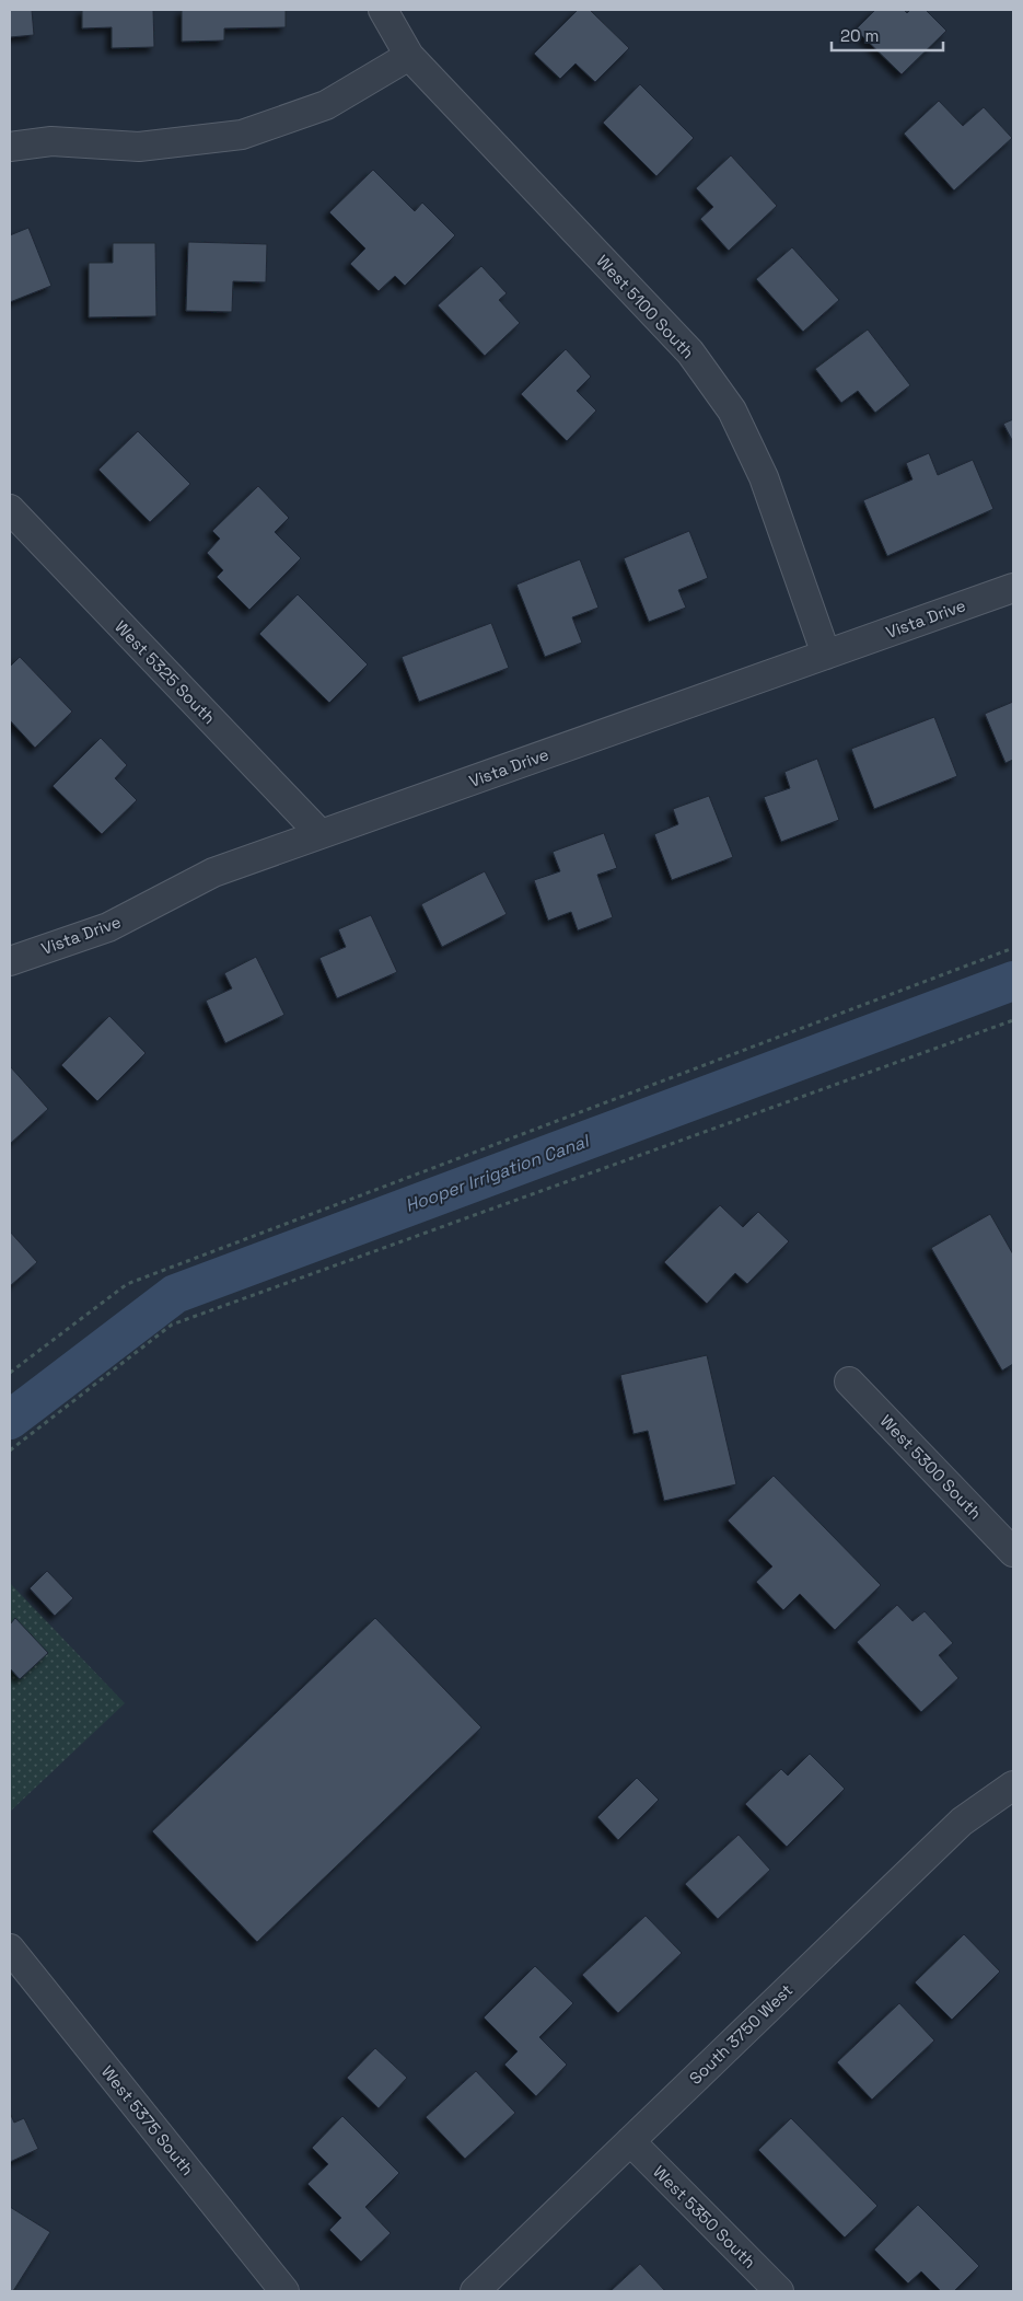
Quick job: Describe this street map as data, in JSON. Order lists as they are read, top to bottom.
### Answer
{
  "streets": {
    "street": [
      "West 5100 South",
      "Vista Drive",
      "West 5325 South",
      "West 5300 South",
      "South 3750 West",
      "West 5375 South",
      "West 5350 South"
    ]
  },
  "crossings": [
    ["West 5100 South", "Vista Drive"],
    ["Vista Drive", "West 5325 South"],
    ["South 3750 West", "West 5350 South"]
  ],
  "water": ["Hooper Irrigation Canal"],
  "scale_bar": "20 m"
}
